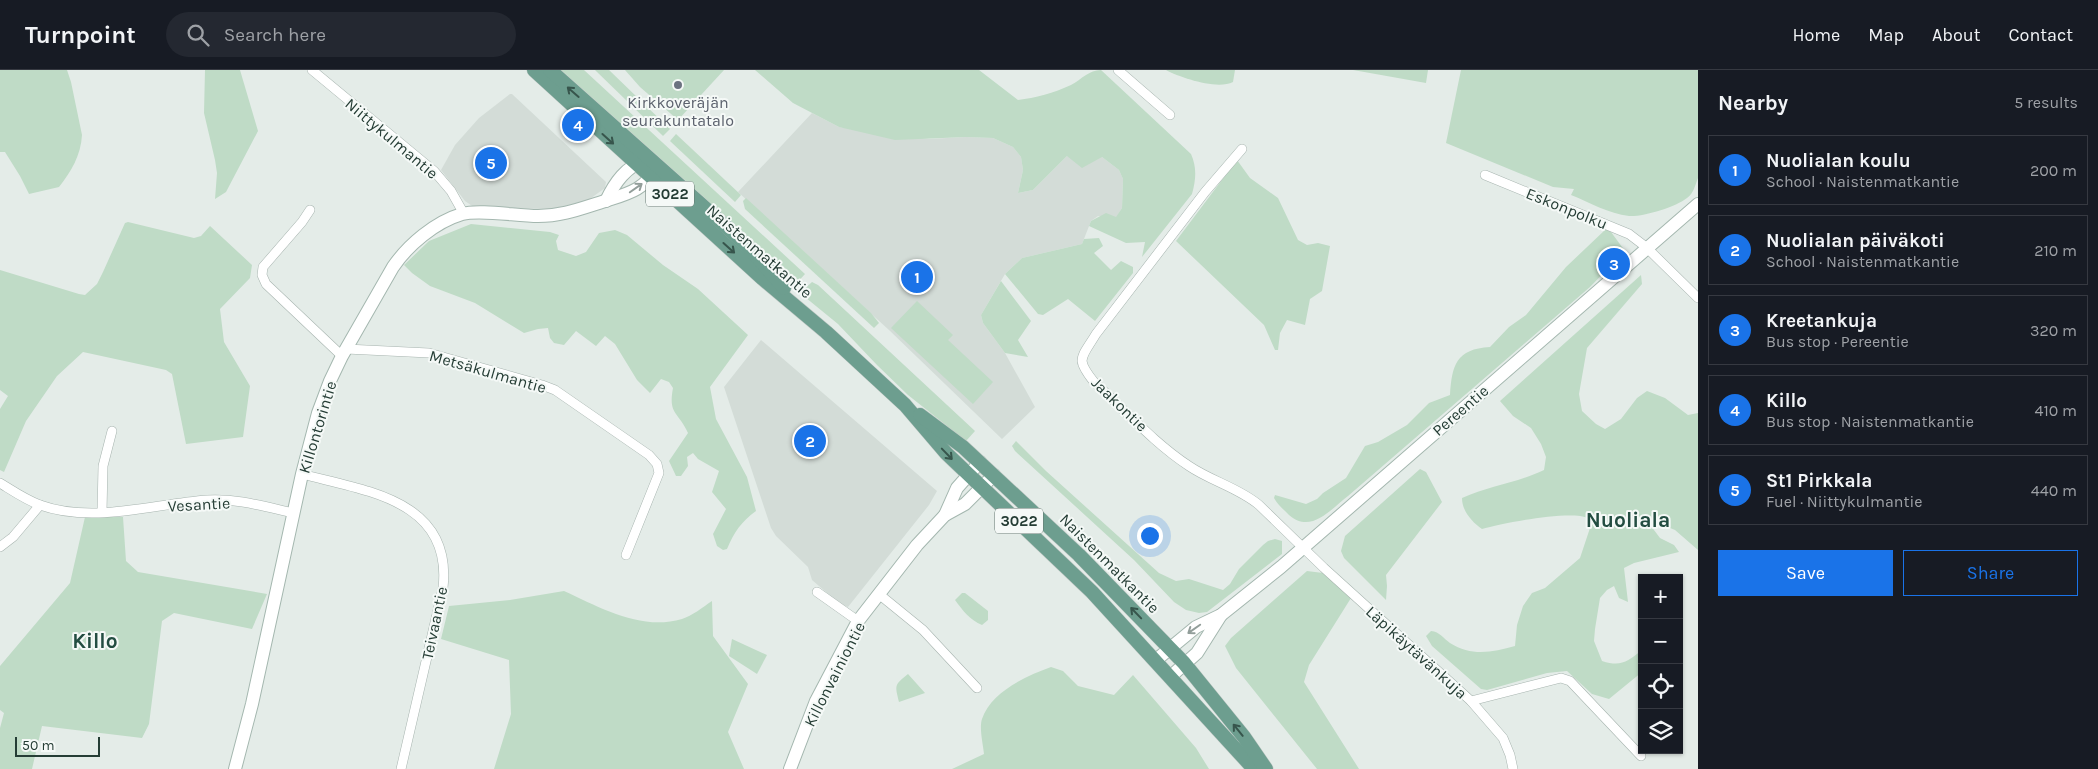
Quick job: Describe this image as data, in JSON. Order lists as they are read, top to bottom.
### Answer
{
  "streets": {
    "main road": ["3022", "Naistenmatkantie"],
    "street": [
      "Niittykulmantie",
      "Eskonpolku",
      "Metsäkulmantie",
      "Jaakontie",
      "Pereentie",
      "Killontorintie",
      "Vesantie",
      "Teivaantie",
      "Läpikäytävänkuja",
      "Killonvainiontie"
    ]
  },
  "crossings": [
    ["Niittykulmantie", "Killontorintie"],
    ["Eskonpolku", "Pereentie"],
    ["Naistenmatkantie", "Pereentie"],
    ["Naistenmatkantie", "Killontorintie"],
    ["Naistenmatkantie", "Killonvainiontie"],
    ["Metsäkulmantie", "Killontorintie"],
    ["Jaakontie", "Pereentie"],
    ["Jaakontie", "Läpikäytävänkuja"],
    ["Pereentie", "Läpikäytävänkuja"],
    ["Killontorintie", "Vesantie"],
    ["Killontorintie", "Teivaantie"]
  ],
  "districts": ["Nuoliala", "Killo"],
  "places": ["Kirkkoveräjän seurakuntatalo"],
  "scale_bar": "50 m",
  "page": {
    "header": "Turnpoint",
    "search": "Search here",
    "nav": [
      "Home",
      "Map",
      "About",
      "Contact"
    ],
    "heading": ["Nearby", "5 results"],
    "pins": [
      "4",
      "5",
      "3",
      "1",
      "2"
    ],
    "list": [
      {
        "mark": "1",
        "name": "Nuolialan koulu",
        "note": "School · Naistenmatkantie",
        "value": "200 m"
      },
      {
        "mark": "2",
        "name": "Nuolialan päiväkoti",
        "note": "School · Naistenmatkantie",
        "value": "210 m"
      },
      {
        "mark": "3",
        "name": "Kreetankuja",
        "note": "Bus stop · Pereentie",
        "value": "320 m"
      },
      {
        "mark": "4",
        "name": "Killo",
        "note": "Bus stop · Naistenmatkantie",
        "value": "410 m"
      },
      {
        "mark": "5",
        "name": "St1 Pirkkala",
        "note": "Fuel · Niittykulmantie",
        "value": "440 m"
      }
    ],
    "buttons": ["Save", "Share"],
    "map_buttons": ["+", "−"],
    "scale": "50 m"
  }
}
